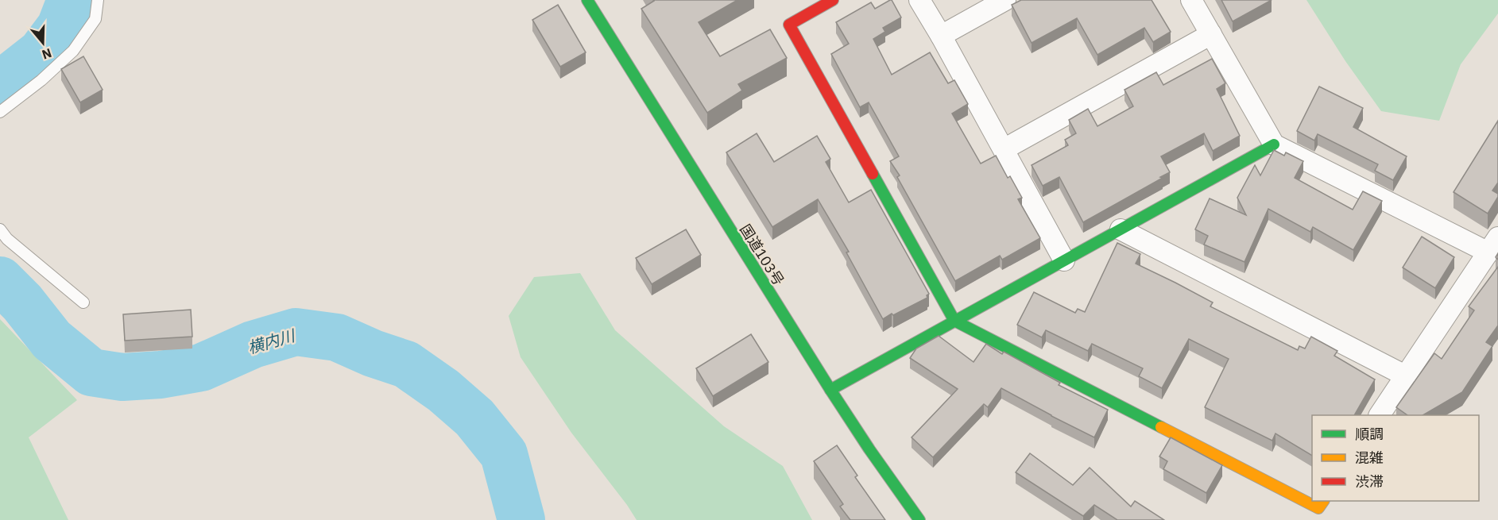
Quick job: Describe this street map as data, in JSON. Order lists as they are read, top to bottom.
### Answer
{
  "streets": {
    "main road": ["国道103号"]
  },
  "water": ["横内川"],
  "legend": ["順調", "混雑", "渋滞"],
  "north": "bottom"
}
